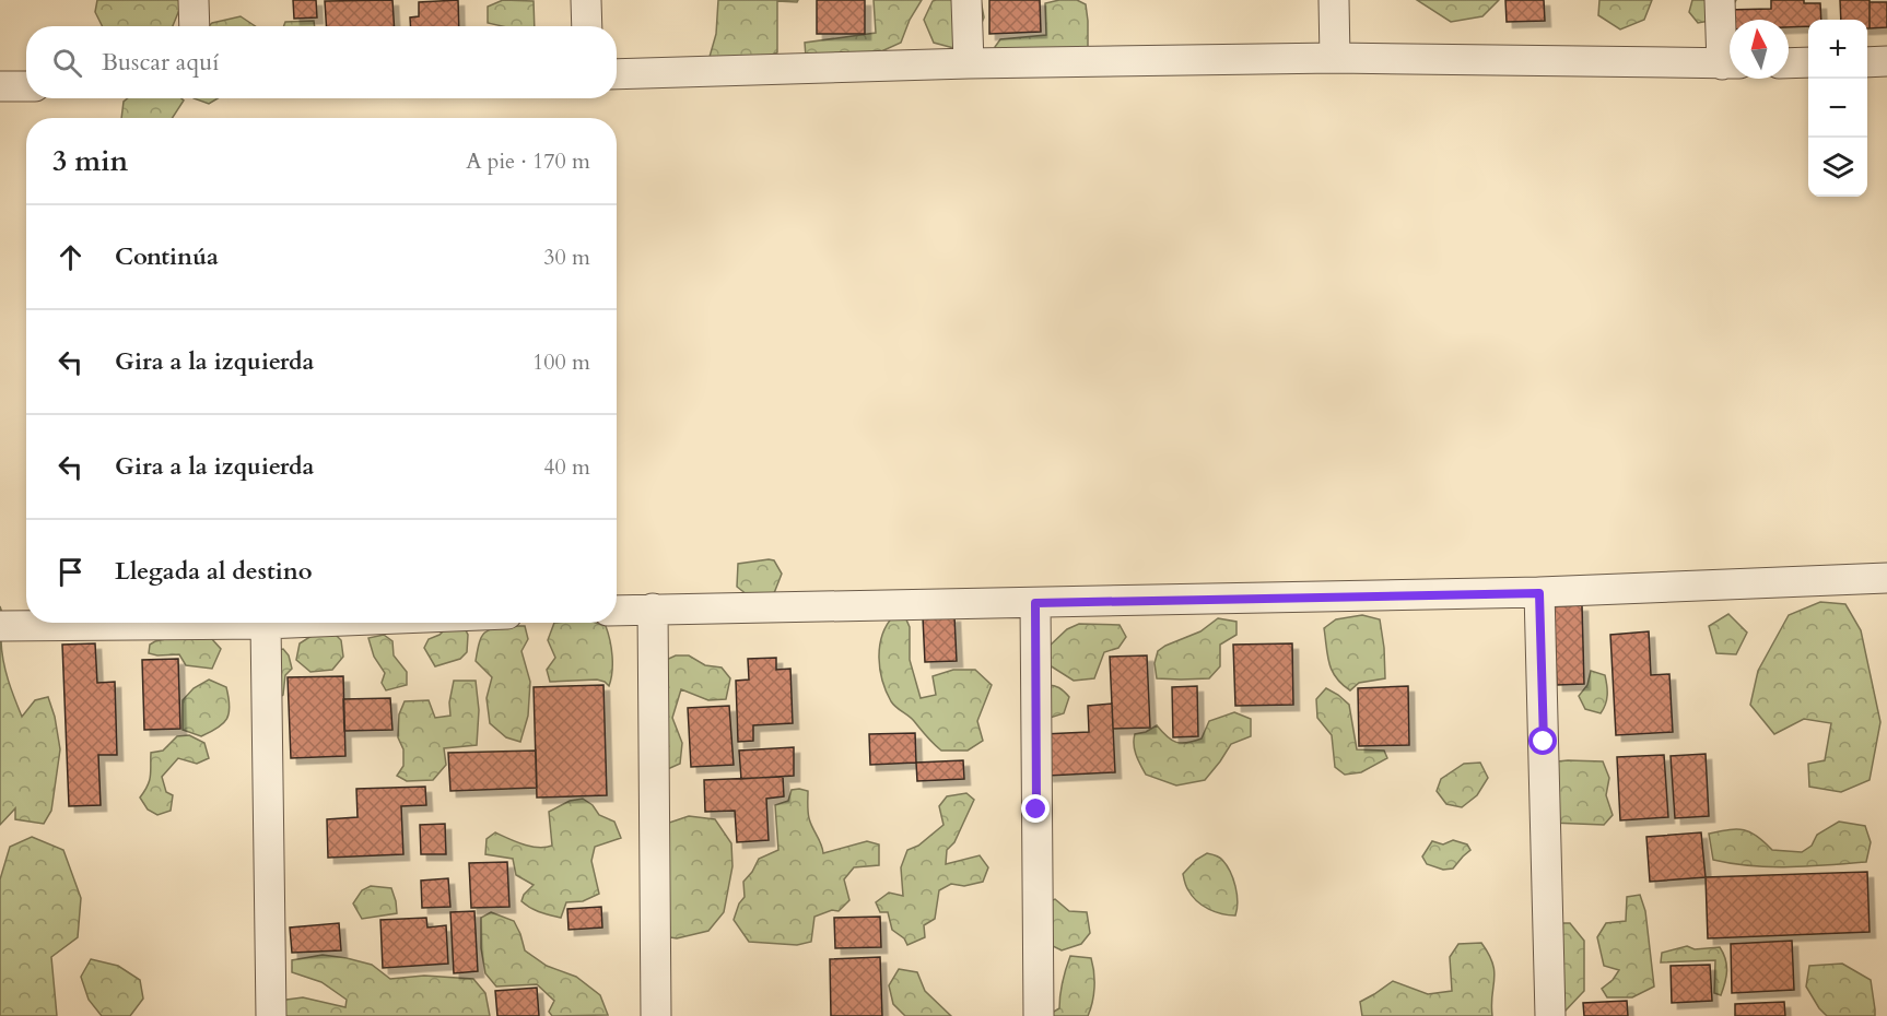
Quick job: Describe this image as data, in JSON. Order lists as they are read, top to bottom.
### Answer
{
  "north": "top",
  "page": {
    "map_buttons": ["+", "−"],
    "search": "Buscar aquí",
    "heading": ["3 min", "A pie · 170 m"],
    "list": [
      ["Continúa", "30 m"],
      ["Gira a la izquierda", "100 m"],
      ["Gira a la izquierda", "40 m"],
      "Llegada al destino"
    ]
  }
}
